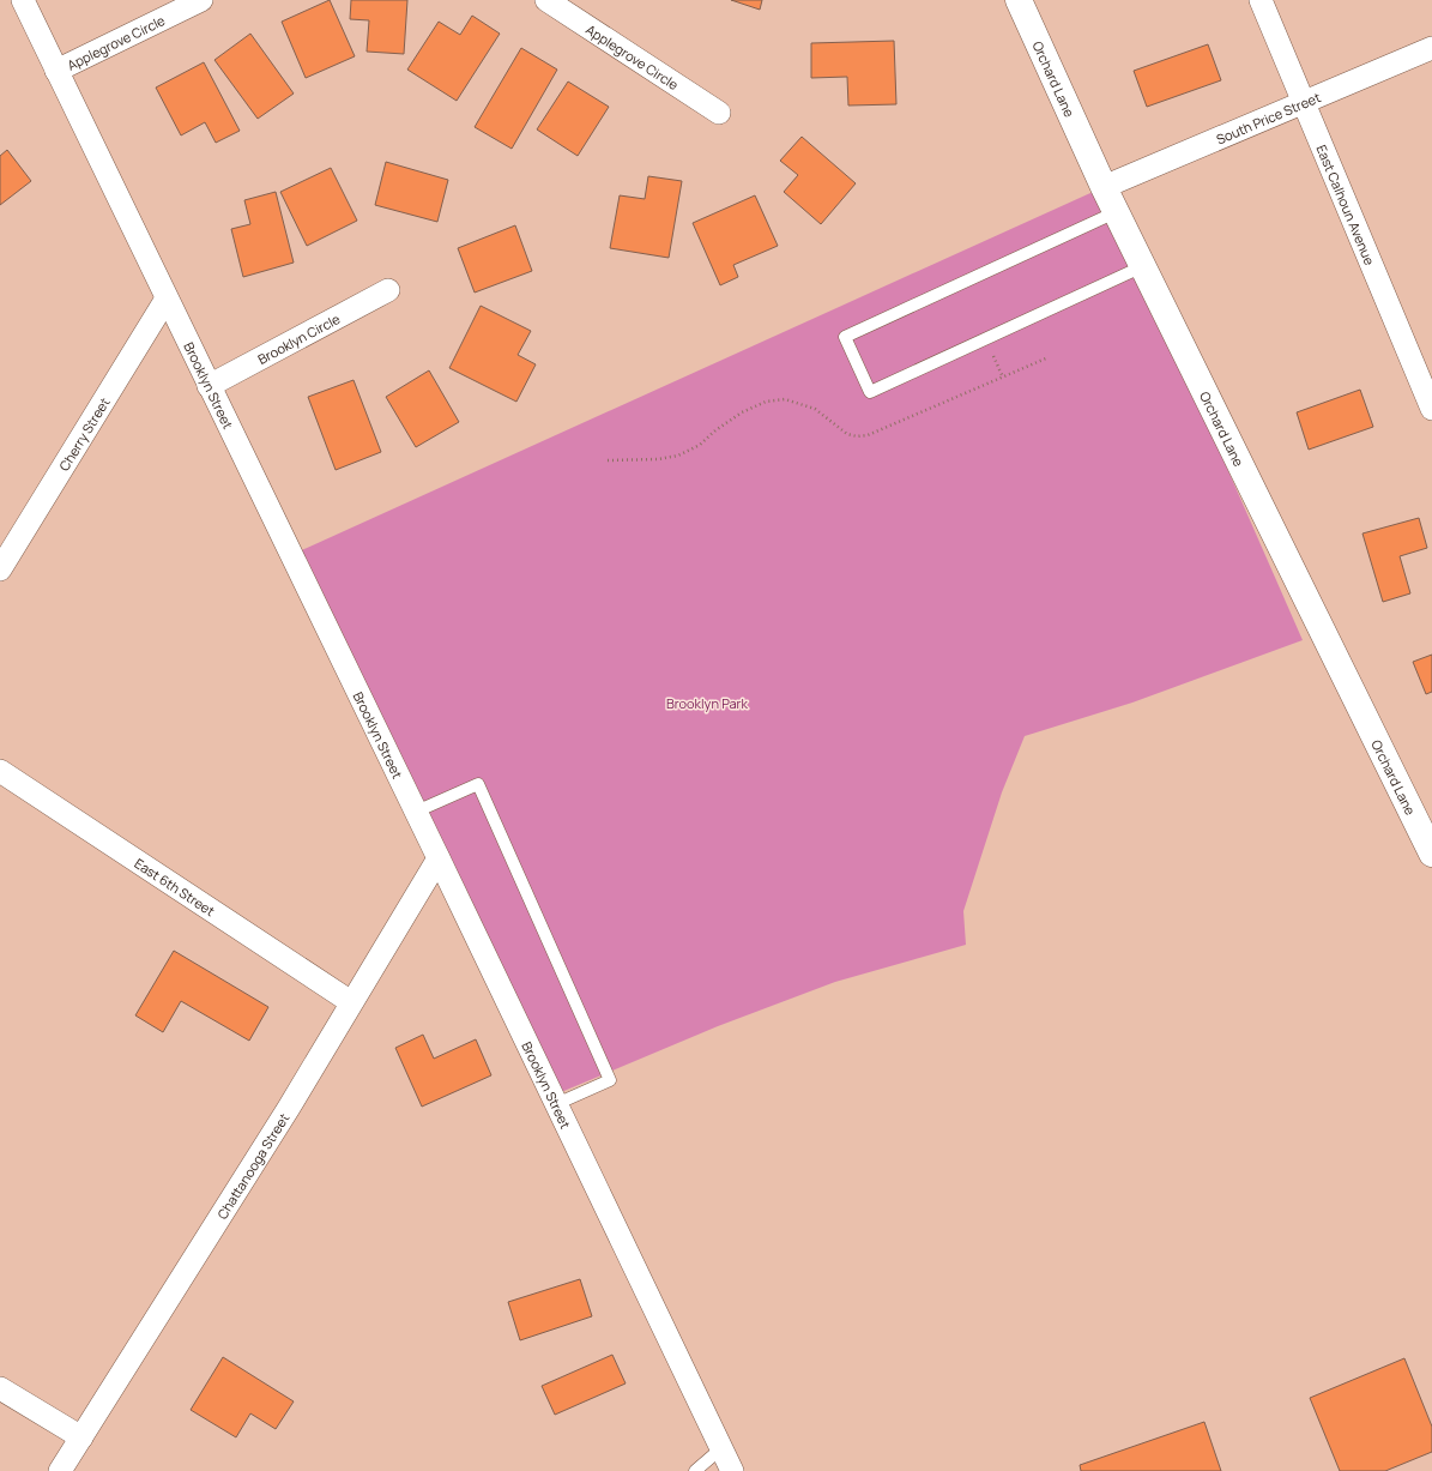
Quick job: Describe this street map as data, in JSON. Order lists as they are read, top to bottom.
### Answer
{
  "streets": {
    "street": [
      "Applegrove Circle",
      "Orchard Lane",
      "South Price Street",
      "East Calhoun Avenue",
      "Brooklyn Circle",
      "Brooklyn Street",
      "Cherry Street",
      "East 6th Street",
      "Chattanooga Street"
    ]
  },
  "crossings": [
    ["Applegrove Circle", "Brooklyn Street"],
    ["Orchard Lane", "South Price Street"],
    ["South Price Street", "East Calhoun Avenue"],
    ["Brooklyn Circle", "Brooklyn Street"],
    ["Brooklyn Street", "Cherry Street"],
    ["Brooklyn Street", "Chattanooga Street"],
    ["East 6th Street", "Chattanooga Street"]
  ],
  "parks": ["Brooklyn Park"]
}
